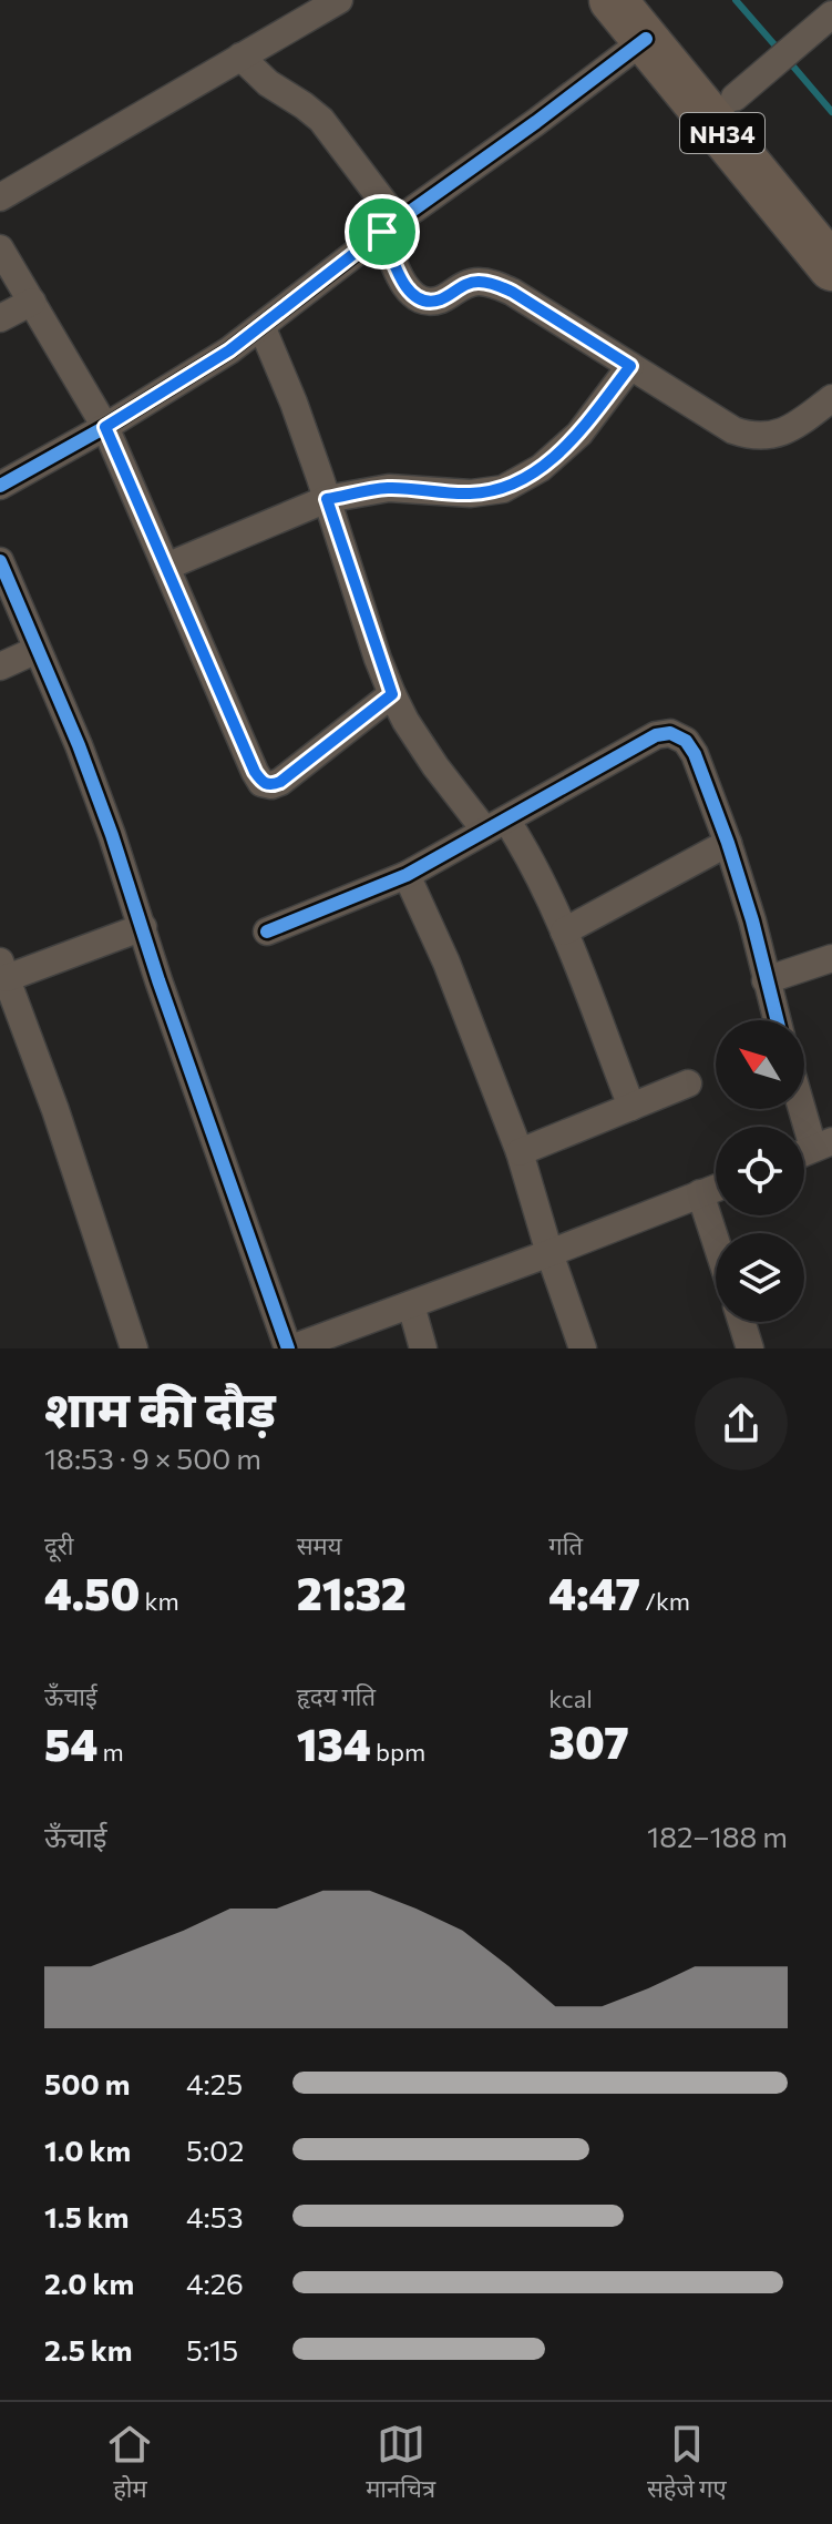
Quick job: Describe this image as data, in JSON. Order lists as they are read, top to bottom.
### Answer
{
  "streets": {
    "highway": ["NH34"]
  },
  "north": "top left",
  "page": {
    "heading": ["शाम की दौड़", "18:53 · 9 × 500 m"],
    "stats": [
      ["दूरी", "4.50 km"],
      ["समय", "21:32"],
      ["गति", "4:47 /km"],
      ["ऊँचाई", "54 m"],
      ["हृदय गति", "134 bpm"],
      ["kcal", "307"]
    ],
    "chart": ["ऊँचाई", "182–188 m"],
    "list": [
      {
        "name": "500 m",
        "note": "4:25"
      },
      {
        "name": "1.0 km",
        "note": "5:02"
      },
      {
        "name": "1.5 km",
        "note": "4:53"
      },
      {
        "name": "2.0 km",
        "note": "4:26"
      },
      {
        "name": "2.5 km",
        "note": "5:15"
      }
    ],
    "tabs": ["होम", "मानचित्र", "सहेजे गए"]
  }
}
